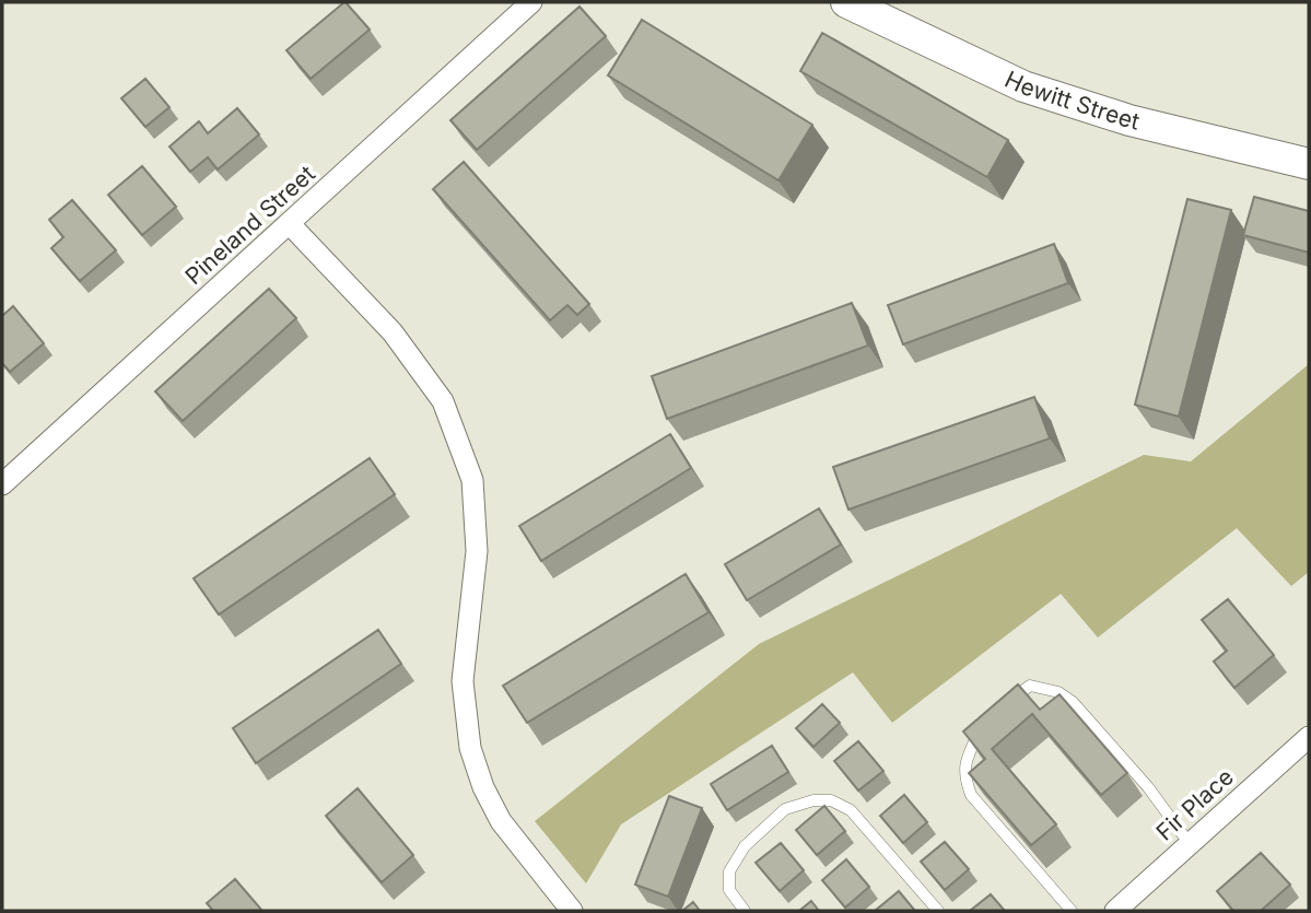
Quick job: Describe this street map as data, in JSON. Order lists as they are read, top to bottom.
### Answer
{
  "streets": {
    "street": ["Hewitt Street", "Pineland Street", "Fir Place"]
  }
}
